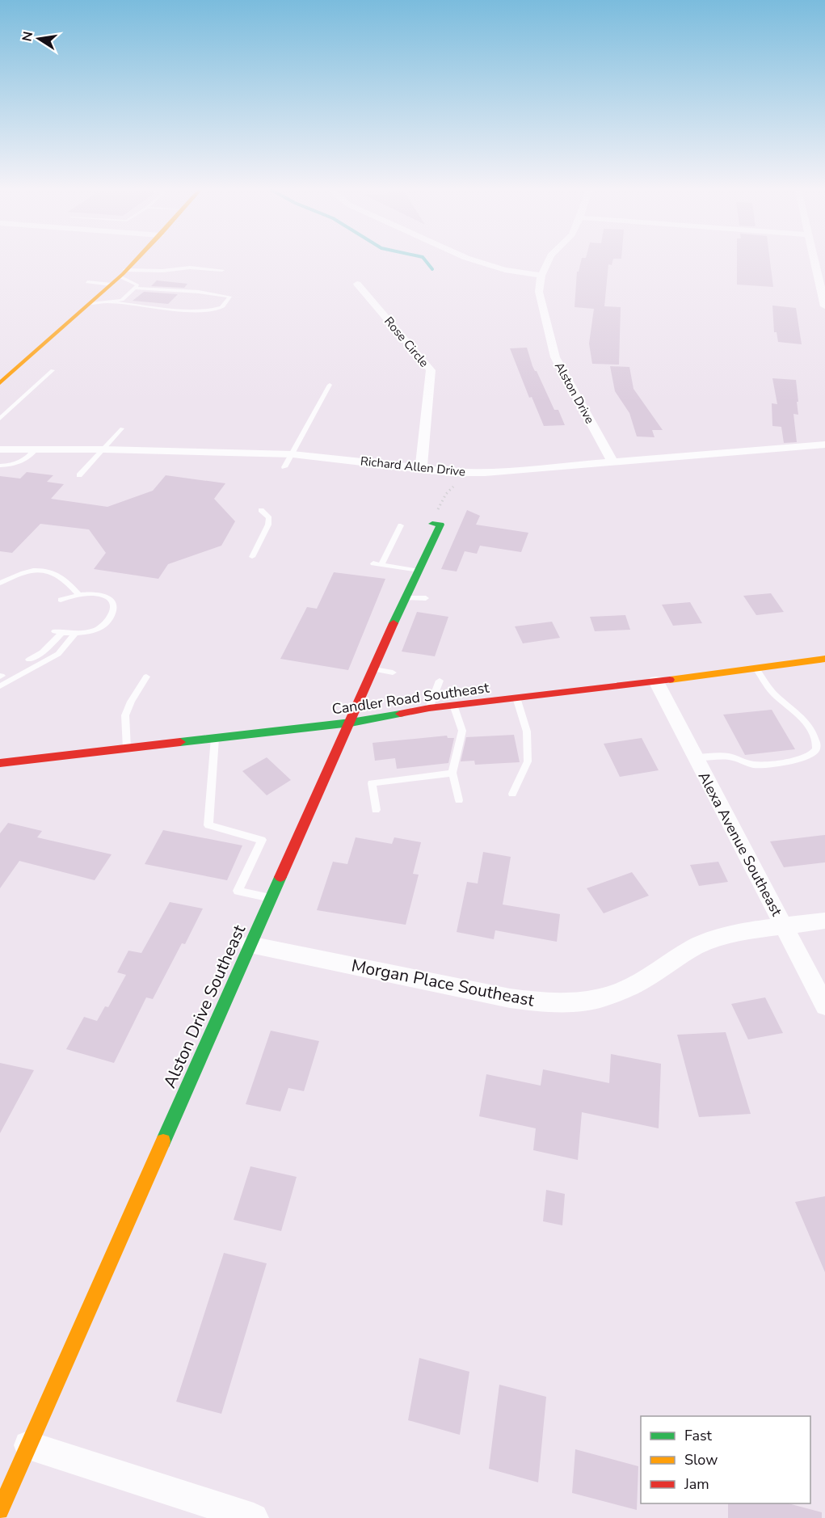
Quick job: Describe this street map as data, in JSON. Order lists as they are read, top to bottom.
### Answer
{
  "streets": {
    "main road": ["Candler Road Southeast", "Alston Drive Southeast"],
    "street": [
      "Rose Circle",
      "Alston Drive",
      "Richard Allen Drive",
      "Alexa Avenue Southeast",
      "Morgan Place Southeast"
    ]
  },
  "crossings": [
    ["Rose Circle", "Richard Allen Drive"],
    ["Alston Drive", "Richard Allen Drive"],
    ["Candler Road Southeast", "Alexa Avenue Southeast"],
    ["Candler Road Southeast", "Alston Drive Southeast"],
    ["Alexa Avenue Southeast", "Morgan Place Southeast"],
    ["Morgan Place Southeast", "Alston Drive Southeast"]
  ],
  "legend": ["Fast", "Slow", "Jam"],
  "north": "left"
}
